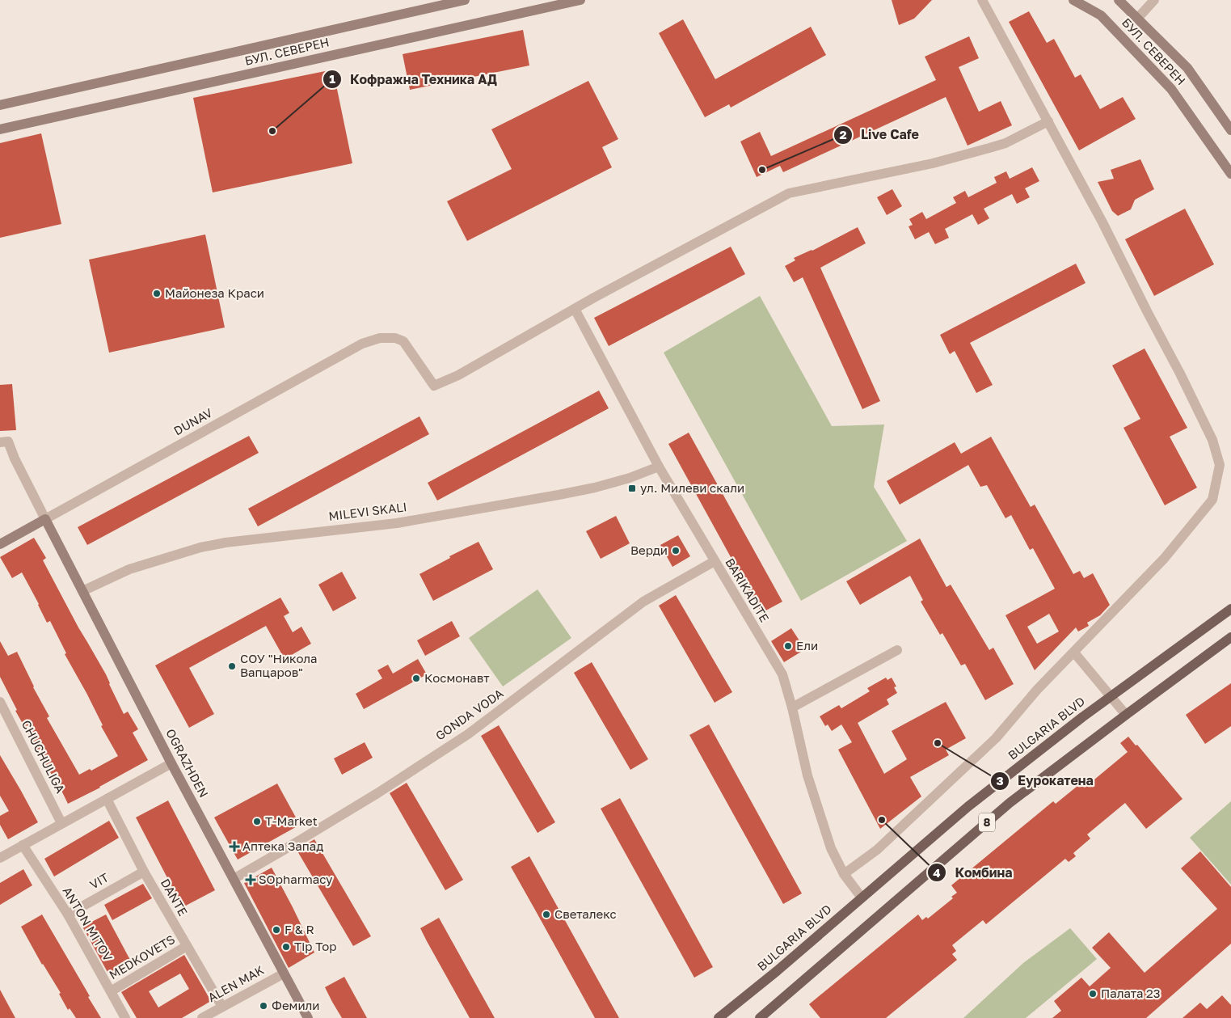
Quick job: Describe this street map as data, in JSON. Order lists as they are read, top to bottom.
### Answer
{
  "streets": {
    "main road": [
      "БУЛ. СЕВЕРЕН",
      "DUNAV",
      "BULGARIA BLVD",
      "OGRAZHDEN",
      "8"
    ],
    "street": [
      "MILEVI SKALI",
      "BARIKADITE",
      "GONDA VODA",
      "CHUCHULIGA",
      "VIT",
      "DANTE",
      "ANTON MITOV",
      "MEDKOVETS",
      "ALEN MAK"
    ]
  },
  "crossings": [
    ["DUNAV", "BARIKADITE"],
    ["DUNAV", "OGRAZHDEN"],
    ["MILEVI SKALI", "BARIKADITE"],
    ["MILEVI SKALI", "OGRAZHDEN"],
    ["BARIKADITE", "GONDA VODA"],
    ["BARIKADITE", "BULGARIA BLVD"],
    ["GONDA VODA", "OGRAZHDEN"],
    ["OGRAZHDEN", "ALEN MAK"],
    ["VIT", "DANTE"],
    ["VIT", "ANTON MITOV"],
    ["DANTE", "MEDKOVETS"],
    ["DANTE", "ALEN MAK"],
    ["ANTON MITOV", "MEDKOVETS"]
  ],
  "places": {
    "other": [
      "Кофражна Техника АД",
      "Live Cafe",
      "Майонеза Краси",
      "Верди",
      "Ели",
      "СОУ \"Никола Вапцаров\"",
      "Космонавт",
      "Еурокатена",
      "Комбина",
      "T-Market",
      "Светалекс",
      "F & R",
      "Tip Top",
      "Палата 23",
      "Фемили"
    ],
    "transit": ["ул. Милеви скали"],
    "health": ["Аптека Запад", "SOpharmacy"]
  }
}
